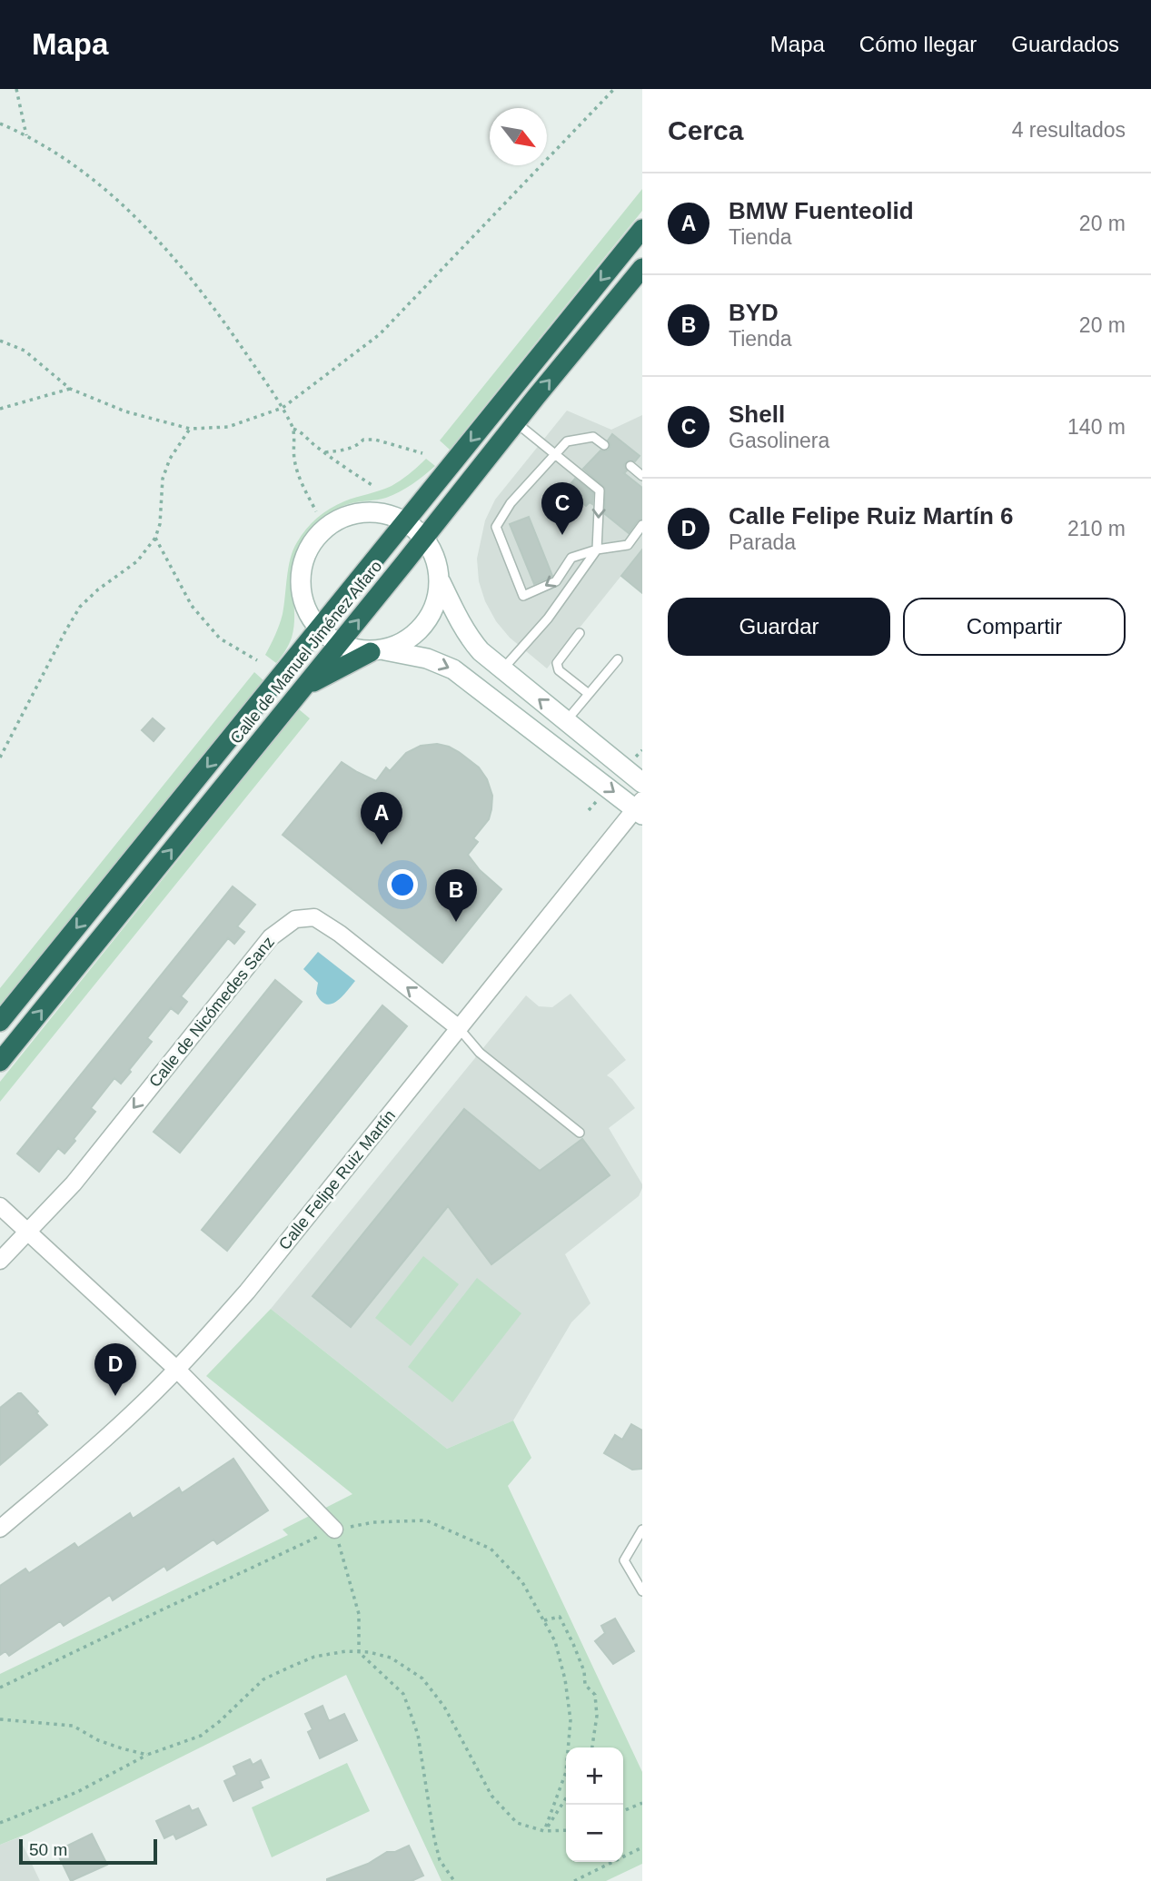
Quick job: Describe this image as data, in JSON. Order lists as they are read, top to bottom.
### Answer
{
  "streets": {
    "highway": ["Calle de Manuel Jiménez Alfaro"],
    "street": ["Calle de Nicómedes Sanz", "Calle Felipe Ruiz Martín"]
  },
  "crossings": [
    ["Calle de Nicómedes Sanz", "Calle Felipe Ruiz Martín"]
  ],
  "scale_bar": "50 m",
  "north": "bottom right",
  "page": {
    "header": "Mapa",
    "nav": ["Mapa", "Cómo llegar", "Guardados"],
    "heading": ["Cerca", "4 resultados"],
    "list": [
      {
        "mark": "A",
        "name": "BMW Fuenteolid",
        "note": "Tienda",
        "value": "20 m"
      },
      {
        "mark": "B",
        "name": "BYD",
        "note": "Tienda",
        "value": "20 m"
      },
      {
        "mark": "C",
        "name": "Shell",
        "note": "Gasolinera",
        "value": "140 m"
      },
      {
        "mark": "D",
        "name": "Calle Felipe Ruiz Martín 6",
        "note": "Parada",
        "value": "210 m"
      }
    ],
    "pins": [
      "C",
      "A",
      "B",
      "D"
    ],
    "buttons": ["Guardar", "Compartir"],
    "map_buttons": ["+", "−"],
    "scale": "50 m"
  }
}
